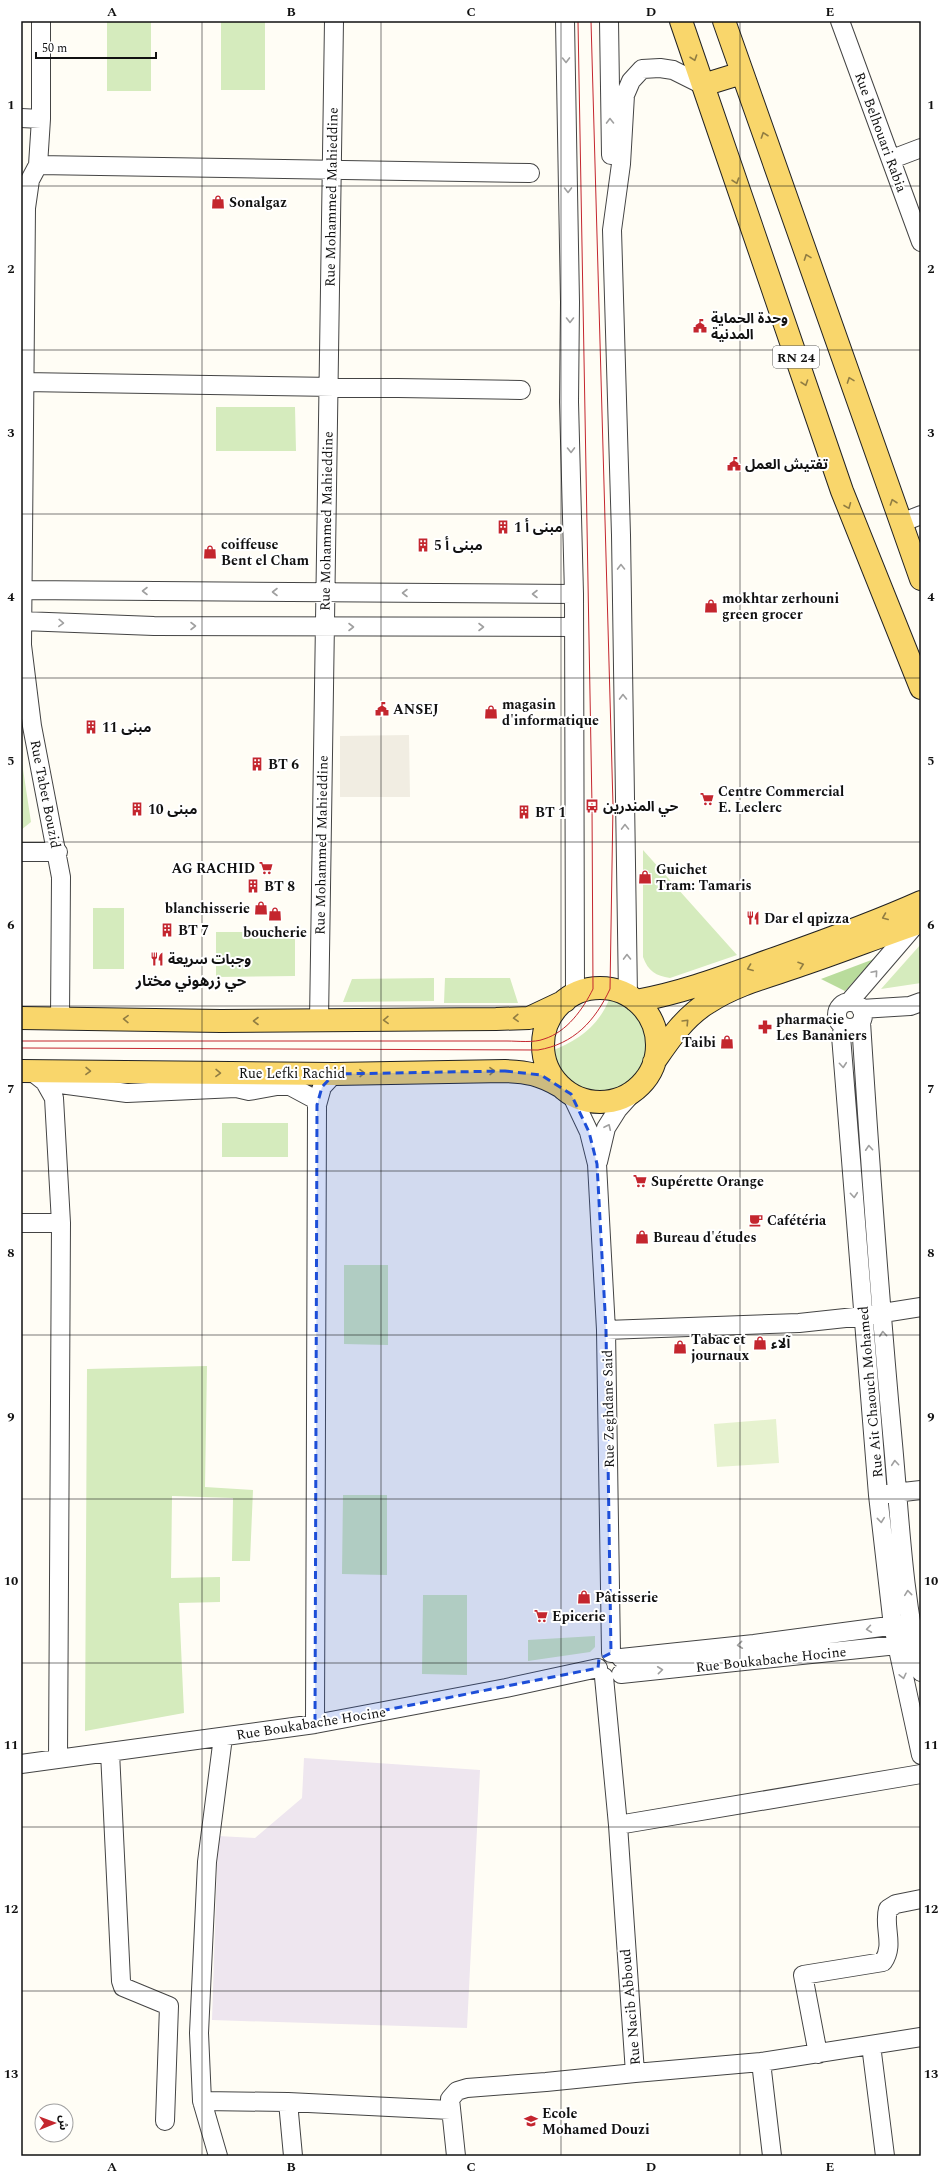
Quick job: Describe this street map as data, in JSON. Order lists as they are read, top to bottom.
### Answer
{
  "streets": {
    "main road": ["RN 24", "Rue Lefki Rachid"],
    "street": [
      "Rue Belhouari Rabia",
      "Rue Mohammed Mahieddine",
      "Rue Tabet Bouzid",
      "Rue Ait Chaouch Mohamed",
      "Rue Zeghdane Said",
      "Rue Boukabache Hocine",
      "Rue Nacib Abboud"
    ]
  },
  "crossings": [
    ["Rue Ait Chaouch Mohamed", "Rue Boukabache Hocine"],
    ["Rue Zeghdane Said", "Rue Boukabache Hocine"],
    ["Rue Boukabache Hocine", "Rue Nacib Abboud"]
  ],
  "districts": ["حي زرهوني مختار"],
  "places": {
    "shop": [
      "Sonalgaz",
      "coiffeuse Bent el Cham",
      "mokhtar zerhouni green grocer",
      "magasin d'informatique",
      "Guichet Tram: Tamaris",
      "blanchisserie",
      "boucherie",
      "Taibi",
      "Bureau d'études",
      "آلاء",
      "Tabac et journaux",
      "Pâtisserie"
    ],
    "public building": ["وحدة الحماية المدنية", "تفتيش العمل", "ANSEJ"],
    "building": [
      "مبنى أ 1",
      "مبنى أ 5",
      "مبنى 11",
      "BT 6",
      "مبنى 10",
      "BT 1",
      "BT 8",
      "BT 7"
    ],
    "supermarket": [
      "Centre Commercial E. Leclerc",
      "AG RACHID",
      "Supérette Orange",
      "Epicerie"
    ],
    "bus stop": ["حي المندرين"],
    "restaurant": ["Dar el qpizza", "وجبات سريعة"],
    "pharmacy": ["pharmacie Les Bananiers"],
    "cafe": ["Cafétéria"],
    "school or university": ["Ecole Mohamed Douzi"]
  },
  "scale_bar": "50 m",
  "north": "right",
  "grid": {
    "columns": [
      "A",
      "B",
      "C",
      "D",
      "E"
    ],
    "rows": [
      "1",
      "2",
      "3",
      "4",
      "5",
      "6",
      "7",
      "8",
      "9",
      "10",
      "11",
      "12",
      "13"
    ]
  }
}
